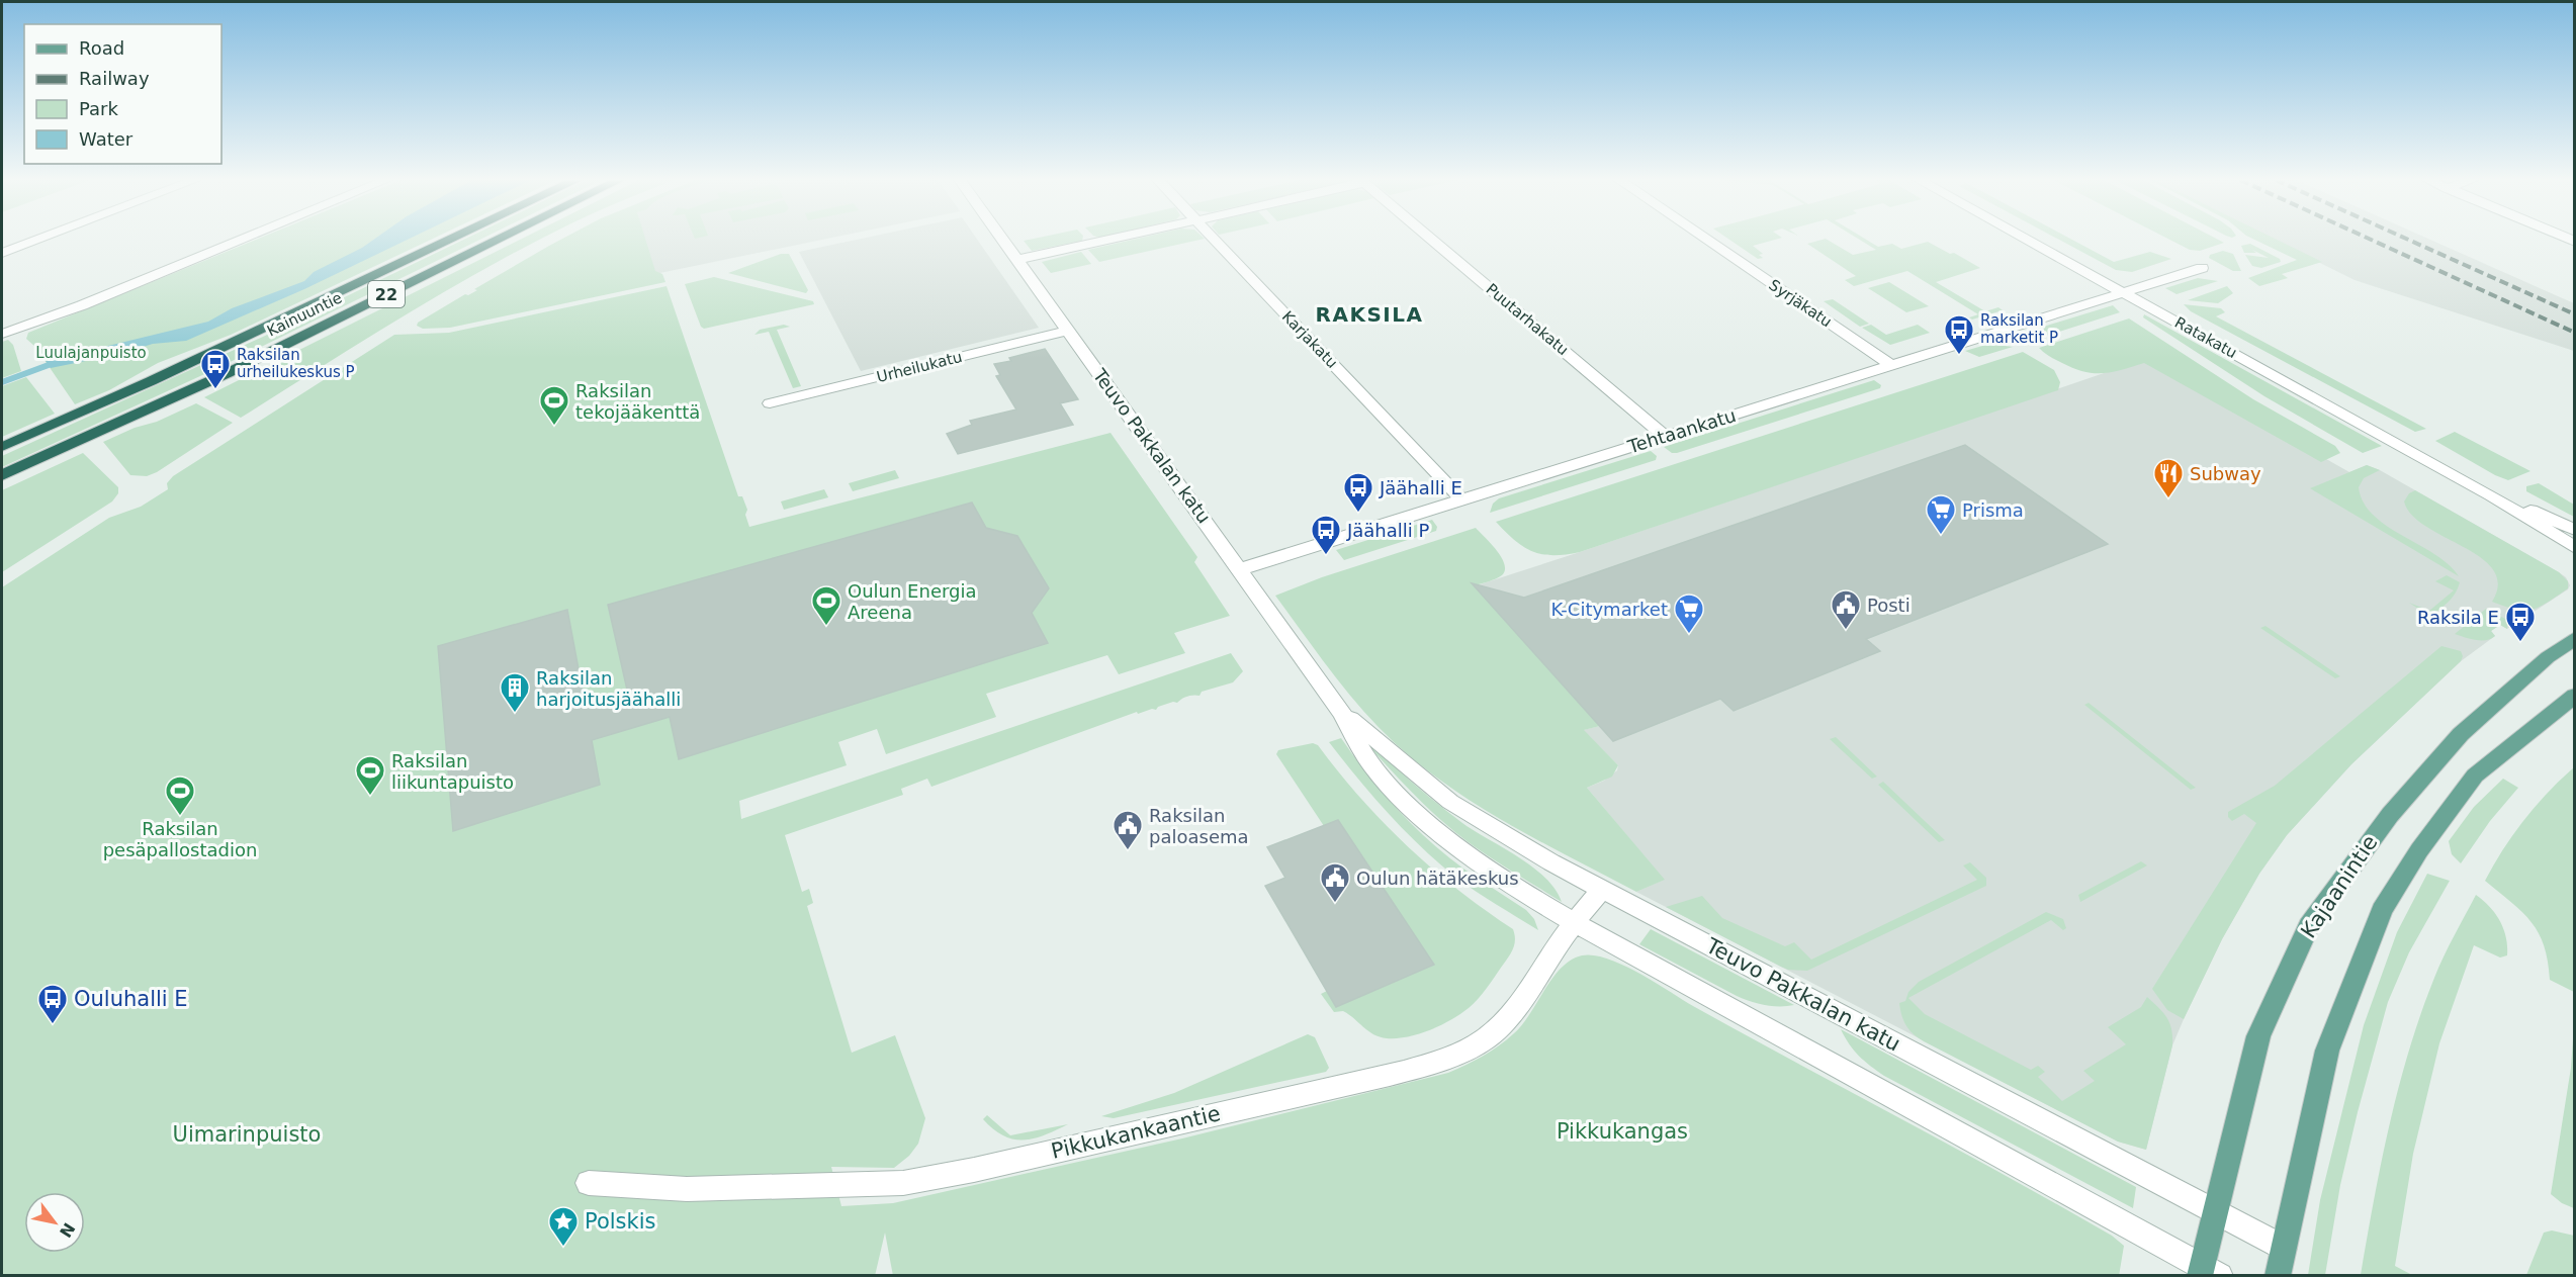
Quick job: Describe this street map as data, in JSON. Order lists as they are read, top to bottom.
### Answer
{
  "streets": {
    "highway": ["22", "Kainuuntie"],
    "main road": ["Kajaanintie"],
    "street": [
      "Syrjäkatu",
      "Puutarhakatu",
      "Ratakatu",
      "Karjakatu",
      "Urheilukatu",
      "Tehtaankatu",
      "Teuvo Pakkalan katu",
      "Pikkukankaantie"
    ]
  },
  "crossings": [
    ["Syrjäkatu", "Tehtaankatu"],
    ["Puutarhakatu", "Tehtaankatu"],
    ["Ratakatu", "Tehtaankatu"],
    ["Karjakatu", "Tehtaankatu"],
    ["Urheilukatu", "Teuvo Pakkalan katu"],
    ["Tehtaankatu", "Teuvo Pakkalan katu"],
    ["Teuvo Pakkalan katu", "Kajaanintie"],
    ["Teuvo Pakkalan katu", "Pikkukankaantie"]
  ],
  "districts": ["RAKSILA"],
  "parks": ["Luulajanpuisto", "Pikkukangas", "Uimarinpuisto"],
  "places": {
    "bus stop": [
      "Raksilan marketit P",
      "Raksilan urheilukeskus P",
      "Jäähalli E",
      "Jäähalli P",
      "Raksila E",
      "Ouluhalli E"
    ],
    "sports": [
      "Raksilan tekojääkenttä",
      "Oulun Energia Areena",
      "Raksilan liikuntapuisto",
      "Raksilan pesäpallostadion"
    ],
    "restaurant": ["Subway"],
    "supermarket": ["Prisma", "K-Citymarket"],
    "public building": ["Posti", "Raksilan paloasema", "Oulun hätäkeskus"],
    "building": ["Raksilan harjoitusjäähalli"],
    "place": ["Polskis"]
  },
  "legend": [
    "Road",
    "Railway",
    "Park",
    "Water"
  ],
  "north": "bottom right"
}
